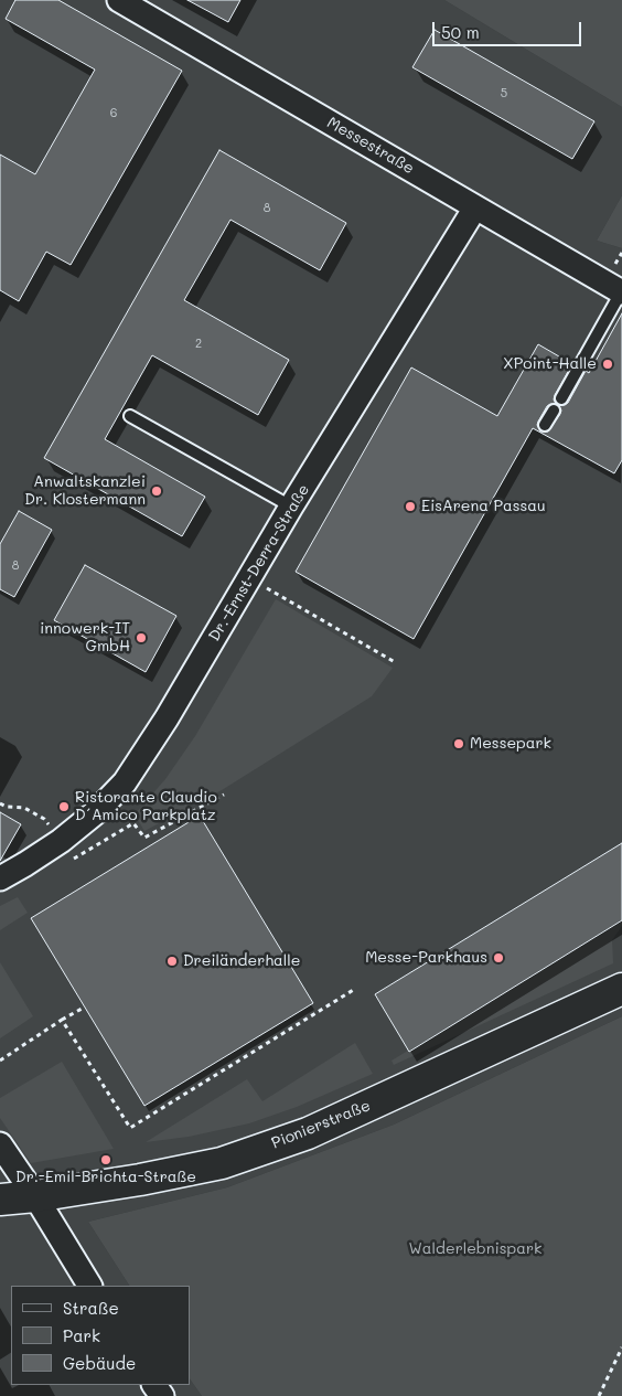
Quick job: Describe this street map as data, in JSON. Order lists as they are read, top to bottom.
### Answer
{
  "streets": {
    "main road": ["Pionierstraße"],
    "street": ["Messestraße", "Dr.-Ernst-Derra-Straße"]
  },
  "crossings": [
    ["Messestraße", "Dr.-Ernst-Derra-Straße"]
  ],
  "parks": ["Walderlebnispark"],
  "places": [
    "XPoint-Halle",
    "Anwaltskanzlei Dr. Klostermann",
    "EisArena Passau",
    "innowerk-IT GmbH",
    "Messepark",
    "Ristorante Claudio D´Amico Parkplatz",
    "Messe-Parkhaus",
    "Dreiländerhalle",
    "Dr.-Emil-Brichta-Straße"
  ],
  "house_numbers": [
    "5",
    "6",
    "8",
    "2",
    "8"
  ],
  "legend": ["Straße", "Park", "Gebäude"],
  "scale_bar": "50 m"
}
